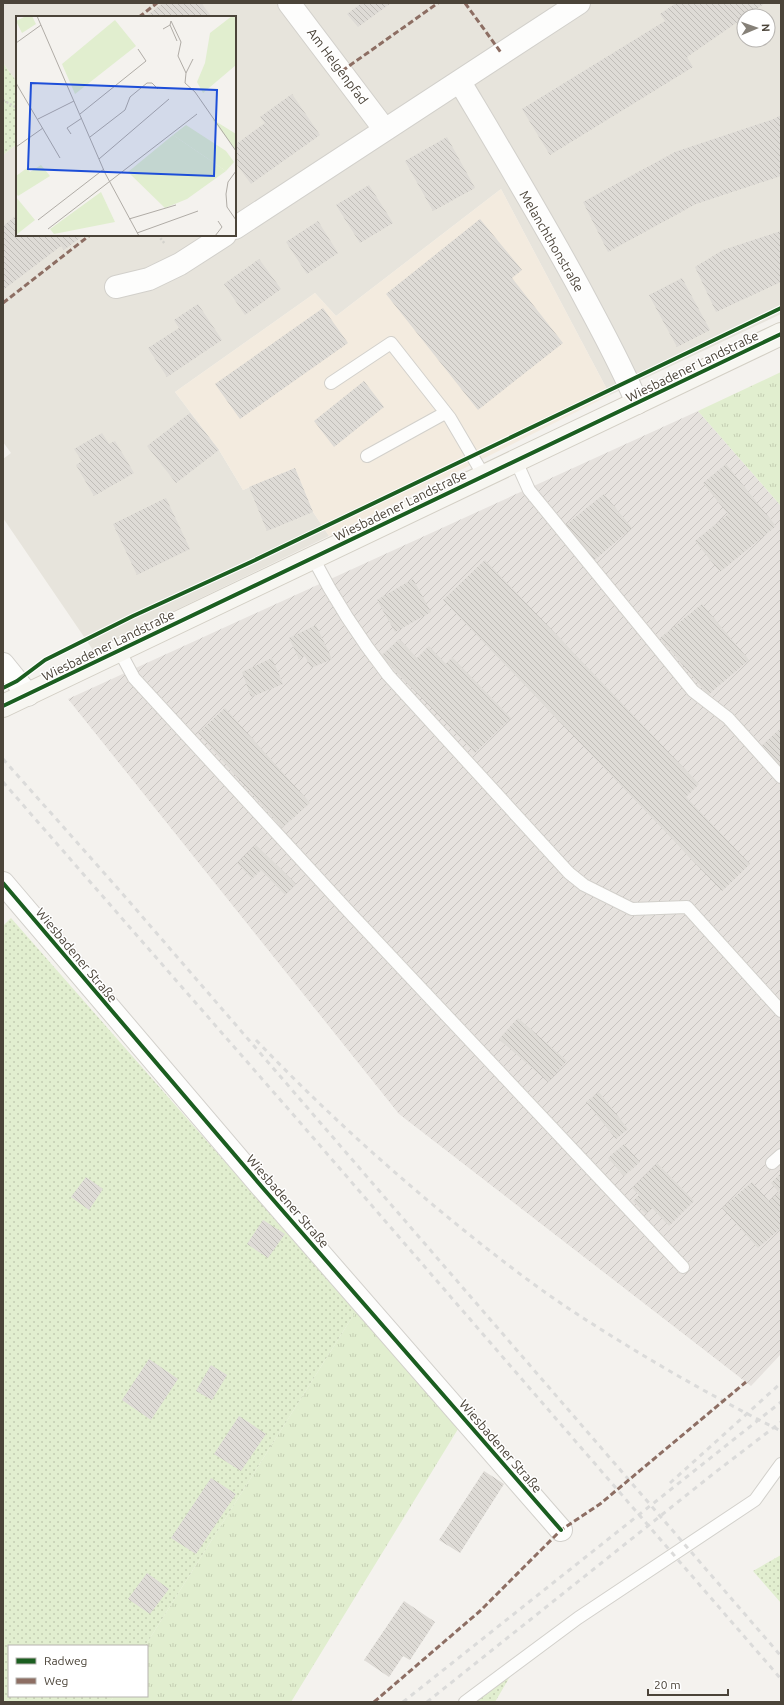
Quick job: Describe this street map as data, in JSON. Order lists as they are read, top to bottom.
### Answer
{
  "streets": {
    "main road": ["Wiesbadener Landstraße"],
    "street": ["Am Helgenpfad", "Melanchthonstraße", "Wiesbadener Straße"]
  },
  "crossings": [
    ["Melanchthonstraße", "Wiesbadener Landstraße"]
  ],
  "legend": ["Radweg", "Weg"],
  "scale_bar": "20 m",
  "north": "right"
}
